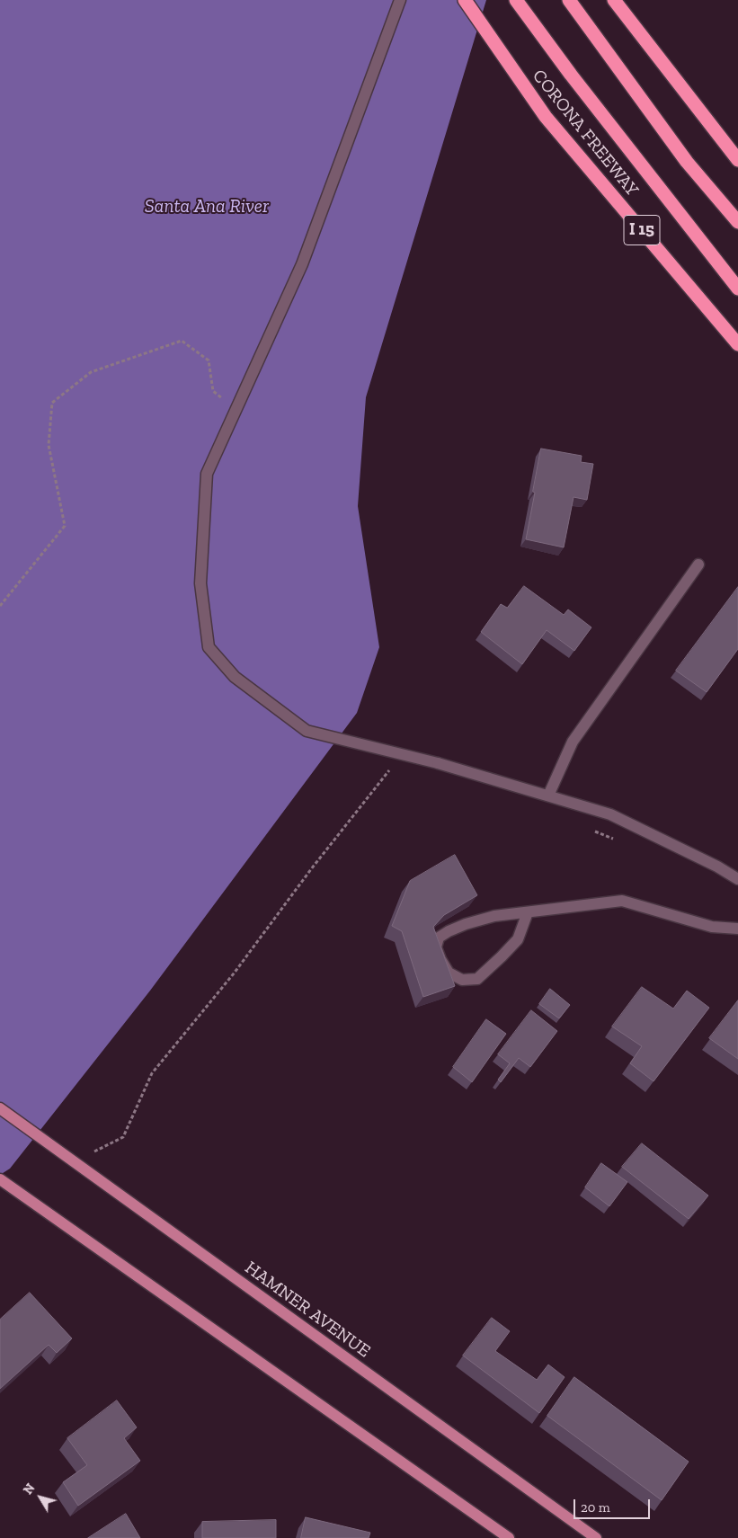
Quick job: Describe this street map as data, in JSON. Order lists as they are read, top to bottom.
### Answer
{
  "streets": {
    "highway": ["CORONA FREEWAY", "I 15"],
    "main road": ["HAMNER AVENUE"]
  },
  "water": ["Santa Ana River"],
  "scale_bar": "20 m",
  "north": "top left"
}
